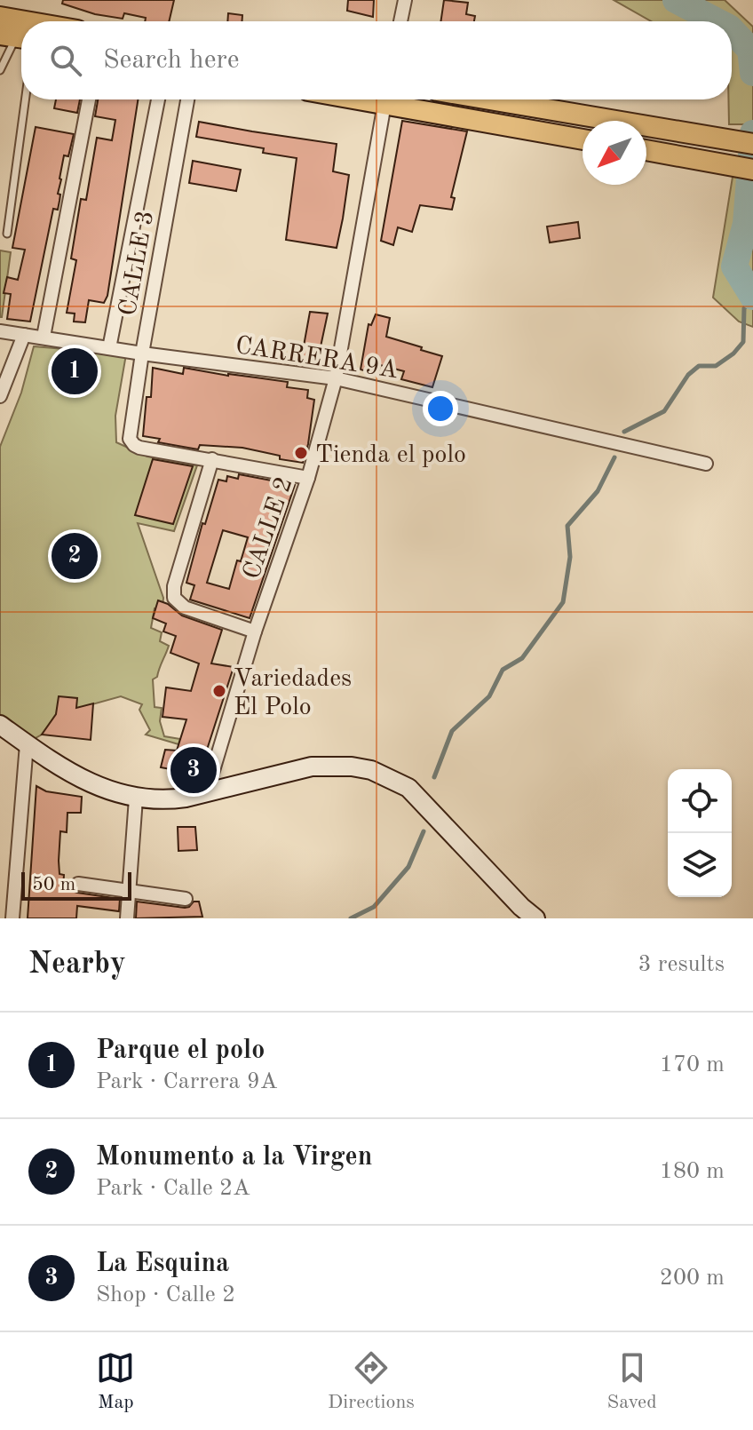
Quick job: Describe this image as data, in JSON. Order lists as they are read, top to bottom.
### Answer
{
  "streets": {
    "street": ["CALLE 3", "CARRERA 9A", "CALLE 2"]
  },
  "crossings": [
    ["CALLE 3", "CARRERA 9A"],
    ["CARRERA 9A", "CALLE 2"]
  ],
  "places": ["Tienda el polo", "Variedades El Polo"],
  "scale_bar": "50 m",
  "north": "bottom left",
  "page": {
    "search": "Search here",
    "pins": ["1", "2", "3"],
    "scale": "50 m",
    "heading": ["Nearby", "3 results"],
    "list": [
      {
        "mark": "1",
        "name": "Parque el polo",
        "note": "Park · Carrera 9A",
        "value": "170 m"
      },
      {
        "mark": "2",
        "name": "Monumento a la Virgen",
        "note": "Park · Calle 2A",
        "value": "180 m"
      },
      {
        "mark": "3",
        "name": "La Esquina",
        "note": "Shop · Calle 2",
        "value": "200 m"
      }
    ],
    "nav": ["Map", "Directions", "Saved"]
  }
}
